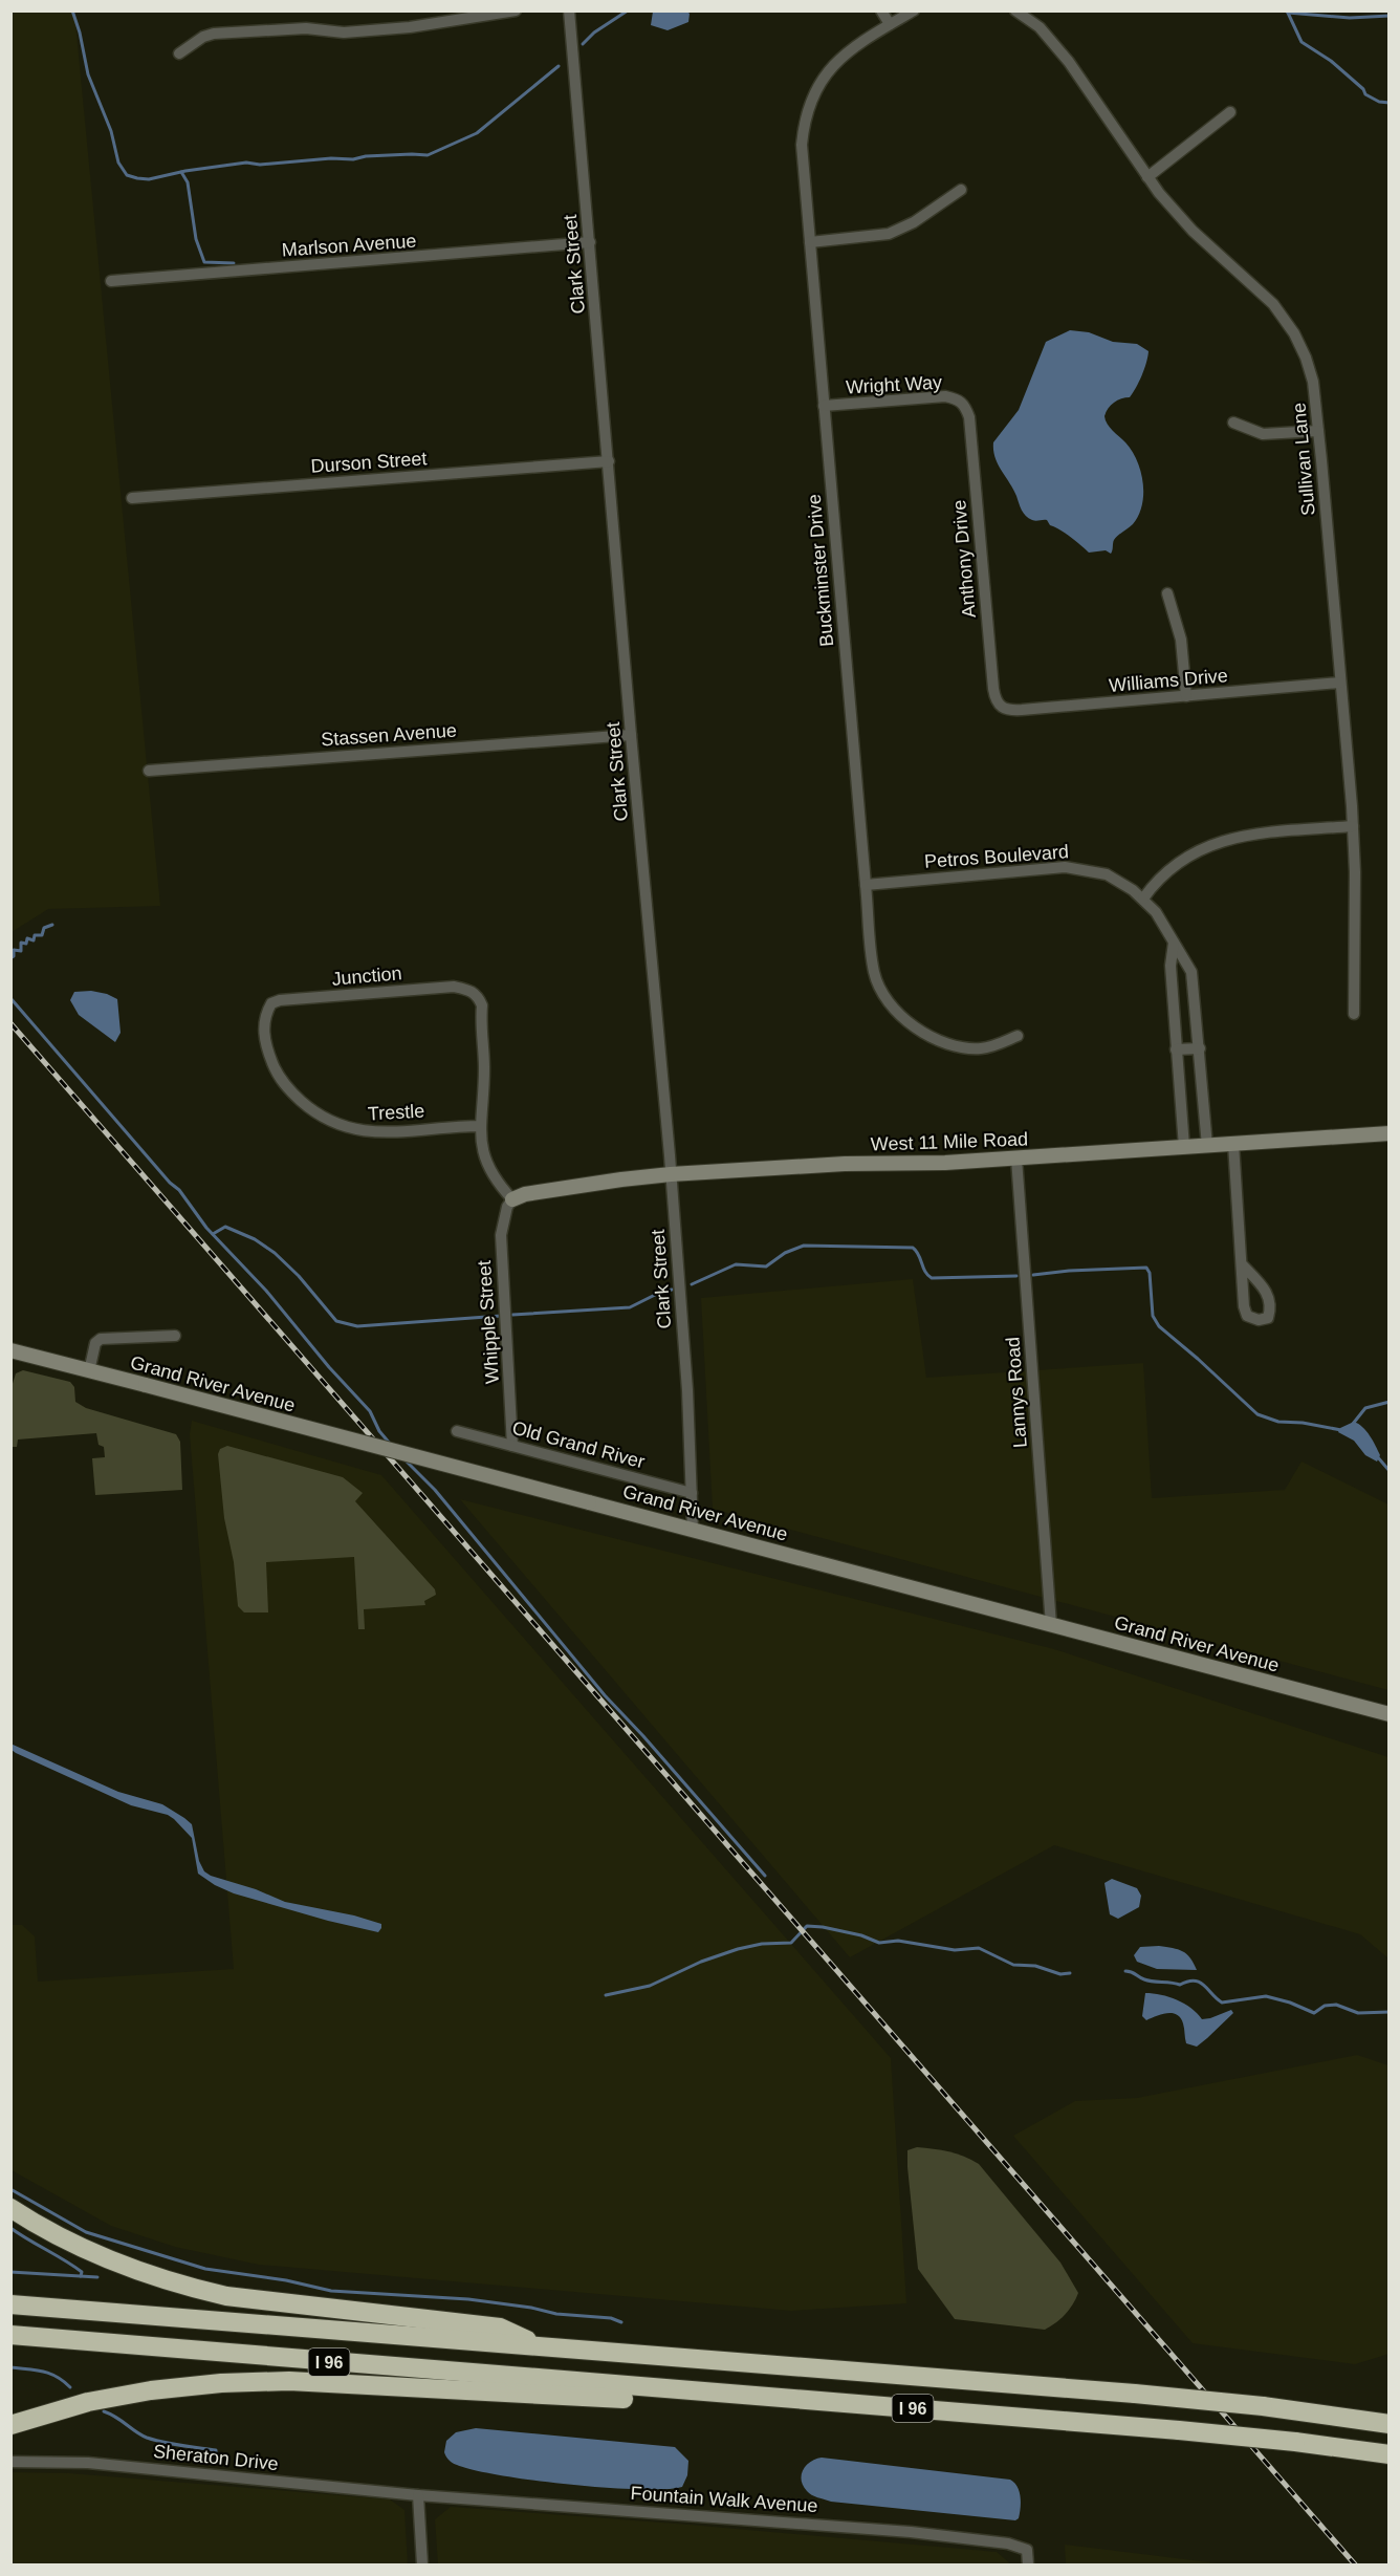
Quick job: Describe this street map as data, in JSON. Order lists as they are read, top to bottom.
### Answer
{
  "streets": {
    "highway": ["I 96"],
    "main road": ["West 11 Mile Road", "Grand River Avenue"],
    "street": [
      "Marlson Avenue",
      "Clark Street",
      "Wright Way",
      "Sullivan Lane",
      "Durson Street",
      "Anthony Drive",
      "Buckminster Drive",
      "Williams Drive",
      "Stassen Avenue",
      "Petros Boulevard",
      "Junction",
      "Trestle",
      "Whipple Street",
      "Lannys Road",
      "Old Grand River",
      "Sheraton Drive",
      "Fountain Walk Avenue"
    ]
  },
  "crossings": [
    ["Marlson Avenue", "Clark Street"],
    ["Clark Street", "Durson Street"],
    ["Clark Street", "Stassen Avenue"],
    ["Clark Street", "West 11 Mile Road"],
    ["Clark Street", "Grand River Avenue"],
    ["Clark Street", "Old Grand River"],
    ["Wright Way", "Anthony Drive"],
    ["Wright Way", "Buckminster Drive"],
    ["Sullivan Lane", "Williams Drive"],
    ["Anthony Drive", "Williams Drive"],
    ["Buckminster Drive", "Petros Boulevard"],
    ["Petros Boulevard", "West 11 Mile Road"],
    ["Junction", "Trestle"],
    ["West 11 Mile Road", "Whipple Street"],
    ["West 11 Mile Road", "Lannys Road"],
    ["Whipple Street", "Old Grand River"],
    ["Grand River Avenue", "Lannys Road"],
    ["Sheraton Drive", "Fountain Walk Avenue"]
  ]
}
